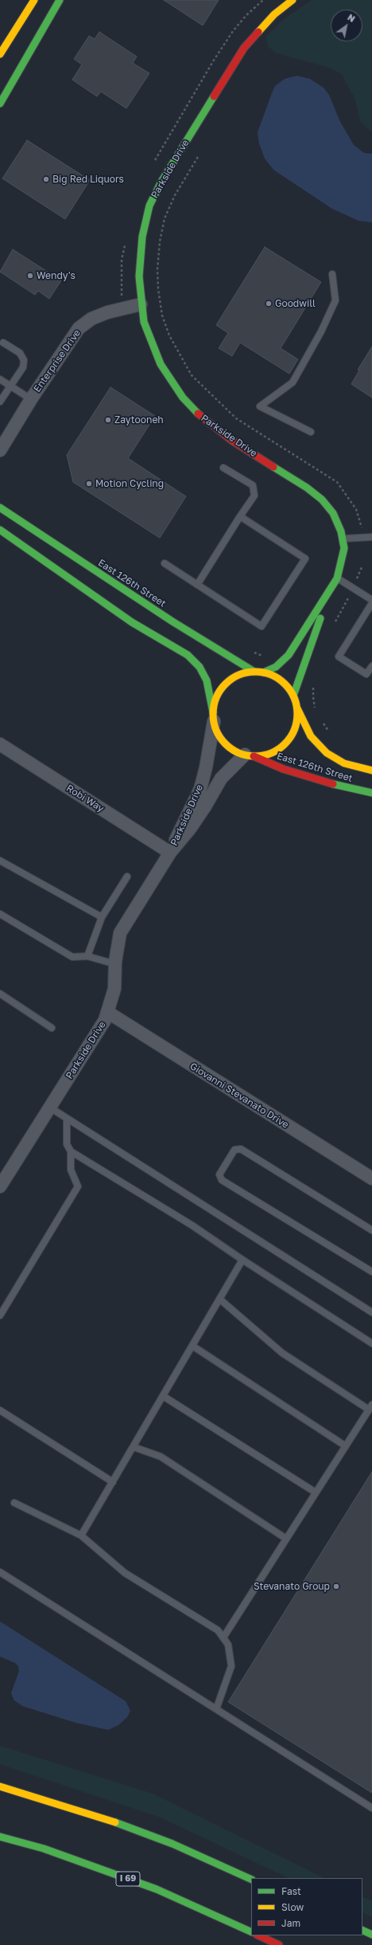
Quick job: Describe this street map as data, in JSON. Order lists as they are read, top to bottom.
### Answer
{
  "streets": {
    "main road": ["Parkside Drive", "East 126th Street", "I 69"],
    "street": ["Enterprise Drive", "Robi Way", "Giovanni Stevanato Drive"]
  },
  "crossings": [
    ["Parkside Drive", "Enterprise Drive"],
    ["Parkside Drive", "East 126th Street"],
    ["Parkside Drive", "Robi Way"],
    ["Parkside Drive", "Giovanni Stevanato Drive"]
  ],
  "places": [
    "Big Red Liquors",
    "Wendy's",
    "Goodwill",
    "Zaytooneh",
    "Motion Cycling",
    "Stevanato Group"
  ],
  "legend": ["Fast", "Slow", "Jam"],
  "north": "top right"
}
